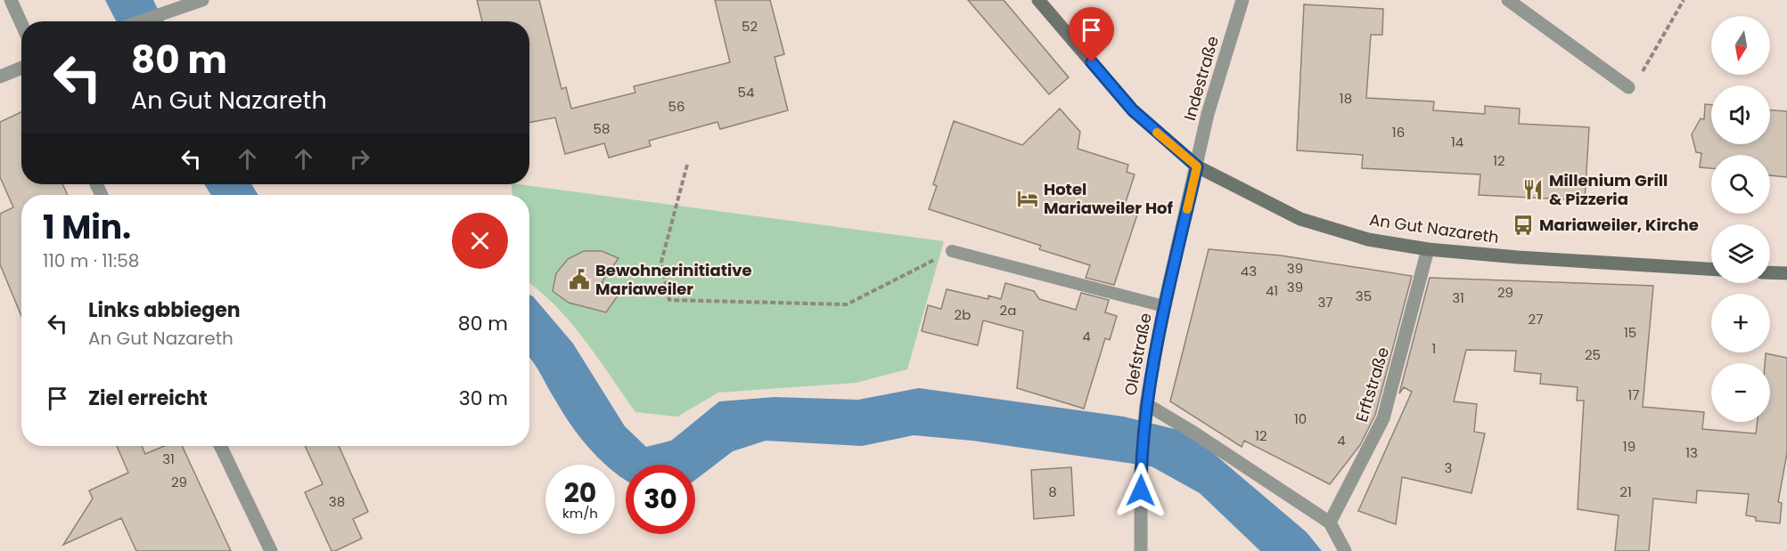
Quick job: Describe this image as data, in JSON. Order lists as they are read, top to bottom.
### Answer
{
  "streets": {
    "main road": ["An Gut Nazareth"],
    "street": ["Indestraße", "Olefstraße", "Erftstraße"]
  },
  "crossings": [
    ["Indestraße", "An Gut Nazareth"],
    ["Indestraße", "Olefstraße"],
    ["An Gut Nazareth", "Olefstraße"],
    ["An Gut Nazareth", "Erftstraße"]
  ],
  "places": {
    "restaurant": ["Millenium Grill & Pizzeria"],
    "hotel": ["Hotel Mariaweiler Hof"],
    "bus stop": ["Mariaweiler, Kirche"],
    "public building": ["Bewohnerinitiative Mariaweiler"]
  },
  "house_numbers": [
    "52",
    "54",
    "18",
    "56",
    "58",
    "16",
    "14",
    "12",
    "39",
    "43",
    "39",
    "41",
    "29",
    "35",
    "31",
    "37",
    "2a",
    "2b",
    "27",
    "15",
    "4",
    "1",
    "25",
    "17",
    "10",
    "12",
    "4",
    "19",
    "13",
    "31",
    "3",
    "29",
    "8",
    "21",
    "38"
  ],
  "north": "bottom",
  "page": {
    "map_buttons": ["+", "−"],
    "turn": ["80 m", "An Gut Nazareth"],
    "heading": ["1 Min.", "110 m · 11:58"],
    "list": [
      {
        "name": "Links abbiegen",
        "note": "An Gut Nazareth",
        "value": "80 m"
      },
      {
        "name": "Ziel erreicht",
        "value": "30 m"
      }
    ],
    "speed": "20 km/h",
    "limit": "30"
  }
}
